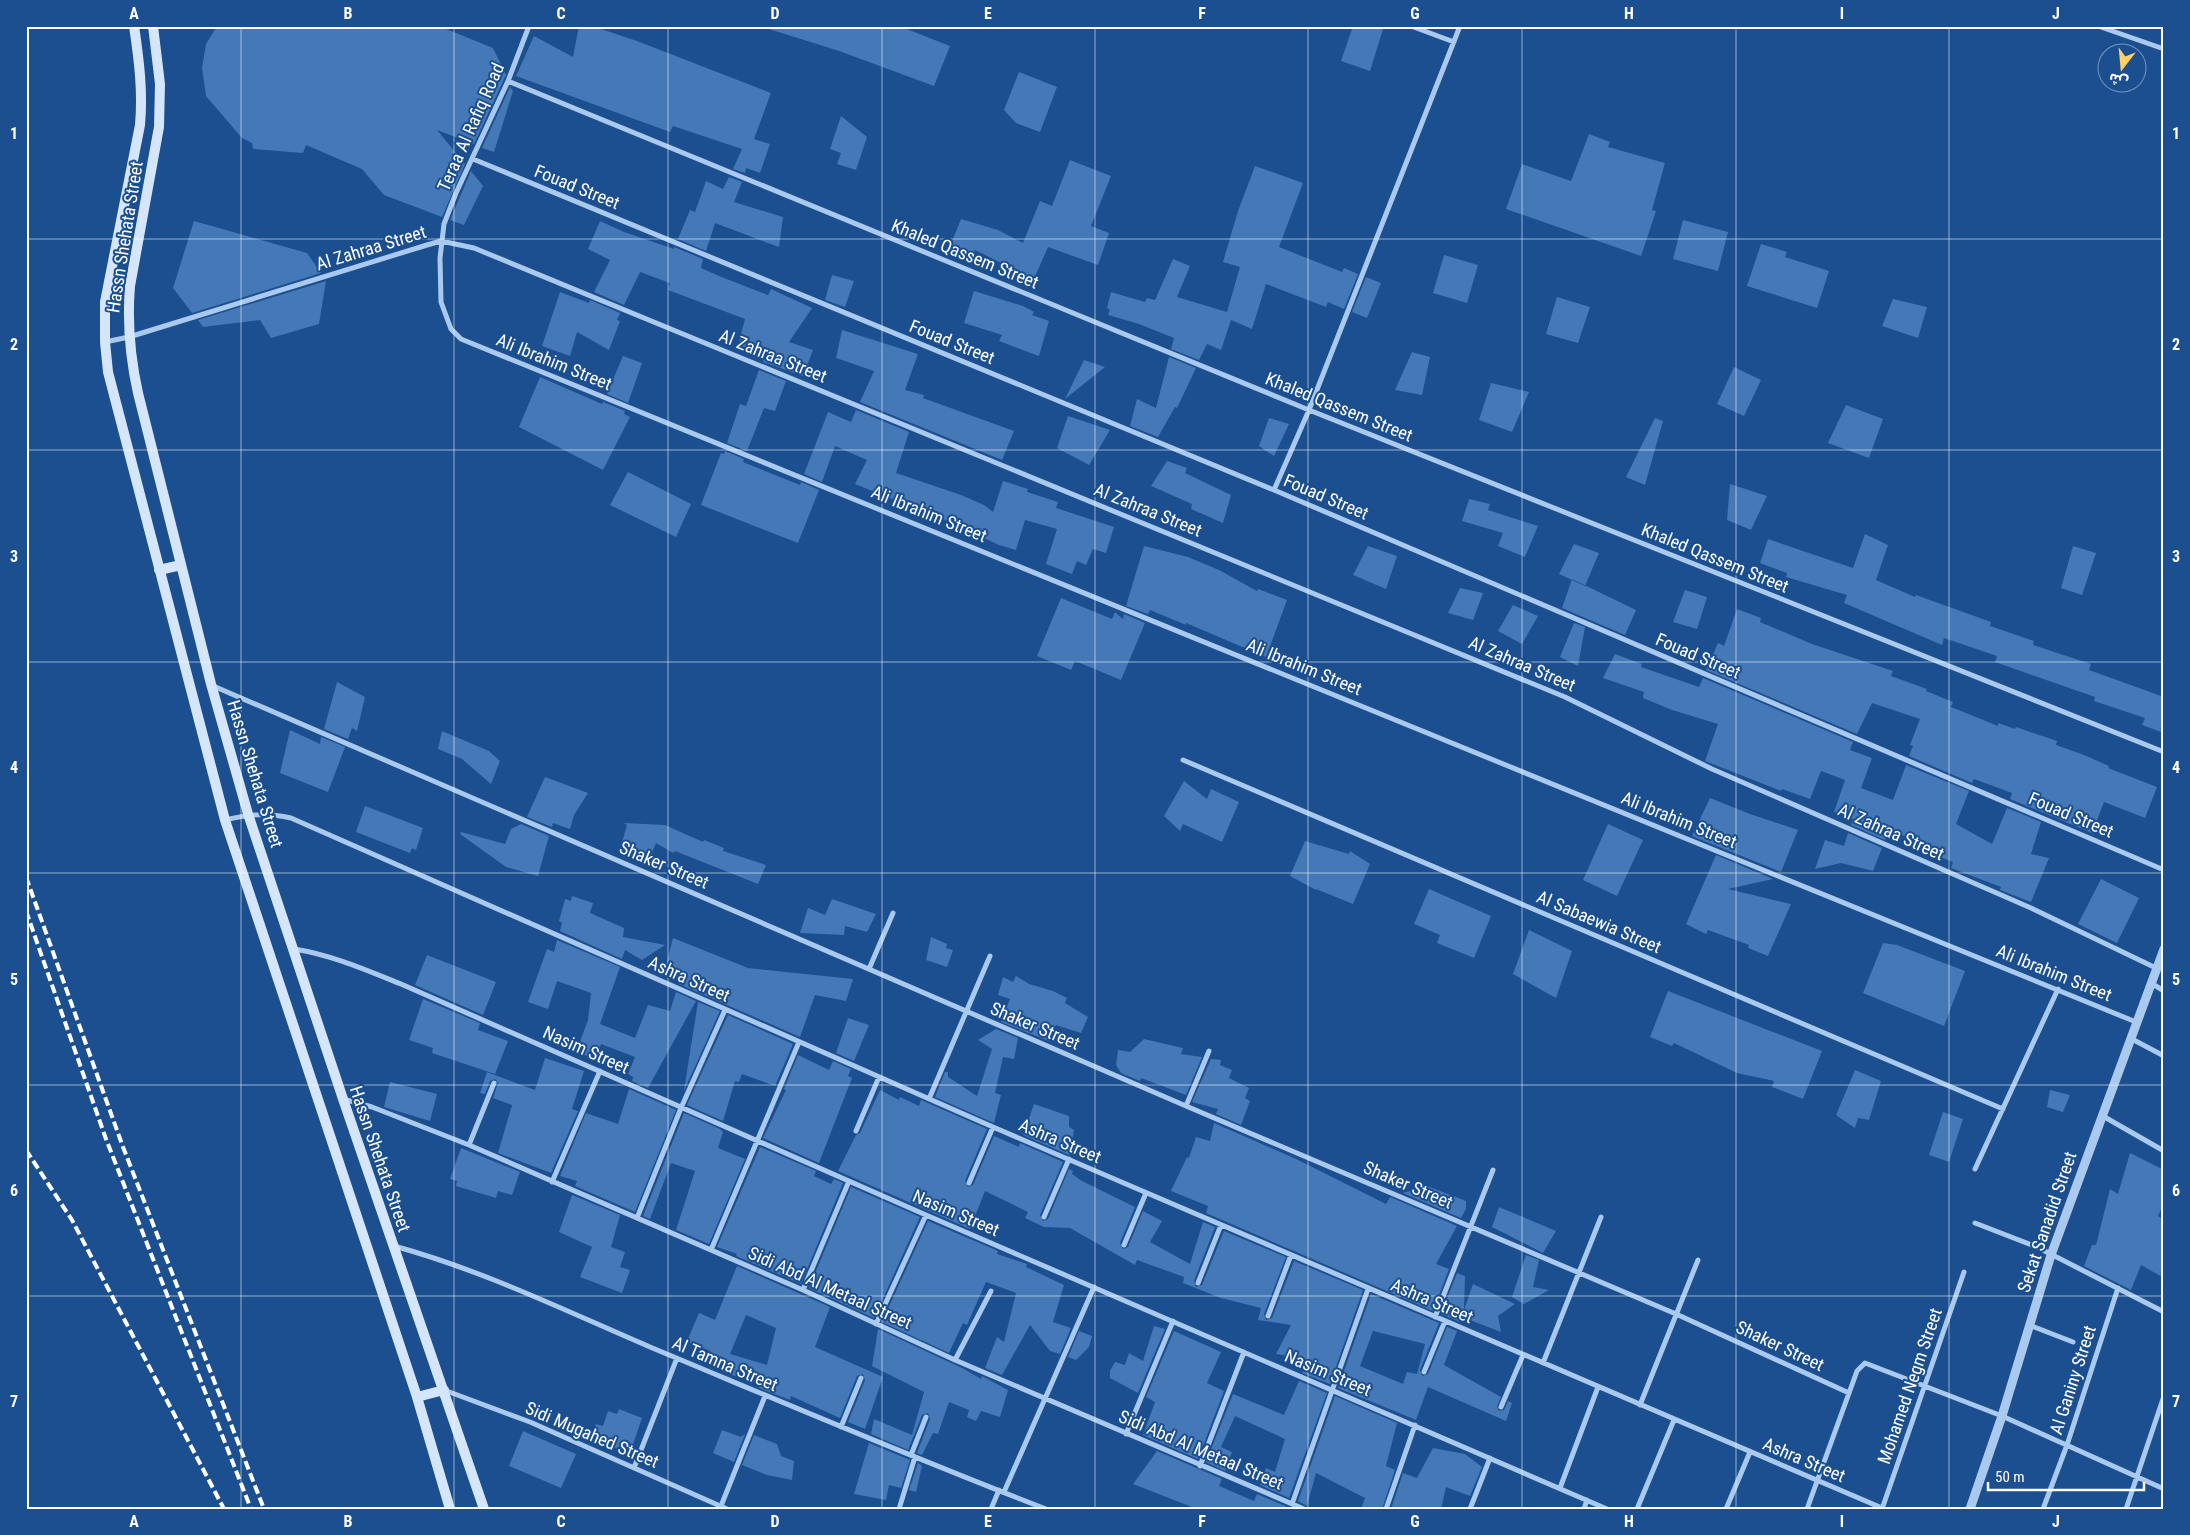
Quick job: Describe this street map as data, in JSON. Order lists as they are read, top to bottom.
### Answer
{
  "streets": {
    "main road": ["Hassn Shehata Street"],
    "street": [
      "Teraa Al Rafiq Road",
      "Fouad Street",
      "Al Zahraa Street",
      "Khaled Qassem Street",
      "Ali Ibrahim Street",
      "Shaker Street",
      "Al Sabaewia Street",
      "Ashra Street",
      "Nasim Street",
      "Sekat Sanadid Street",
      "Sidi Abd Al Metaal Street",
      "Al Tamna Street",
      "Al Ganiny Street",
      "Mohamed Negm Street",
      "Sidi Mugahed Street"
    ]
  },
  "crossings": [
    ["Teraa Al Rafiq Road", "Fouad Street"],
    ["Teraa Al Rafiq Road", "Al Zahraa Street"],
    ["Teraa Al Rafiq Road", "Khaled Qassem Street"],
    ["Teraa Al Rafiq Road", "Ali Ibrahim Street"],
    ["Hassn Shehata Street", "Al Zahraa Street"],
    ["Hassn Shehata Street", "Shaker Street"],
    ["Hassn Shehata Street", "Ashra Street"],
    ["Hassn Shehata Street", "Nasim Street"],
    ["Hassn Shehata Street", "Sidi Abd Al Metaal Street"],
    ["Hassn Shehata Street", "Al Tamna Street"],
    ["Hassn Shehata Street", "Sidi Mugahed Street"],
    ["Al Zahraa Street", "Sekat Sanadid Street"],
    ["Ali Ibrahim Street", "Sekat Sanadid Street"],
    ["Ashra Street", "Mohamed Negm Street"]
  ],
  "scale_bar": "50 m",
  "north": "bottom",
  "grid": {
    "columns": [
      "A",
      "B",
      "C",
      "D",
      "E",
      "F",
      "G",
      "H",
      "I",
      "J"
    ],
    "rows": [
      "1",
      "2",
      "3",
      "4",
      "5",
      "6",
      "7"
    ]
  }
}
